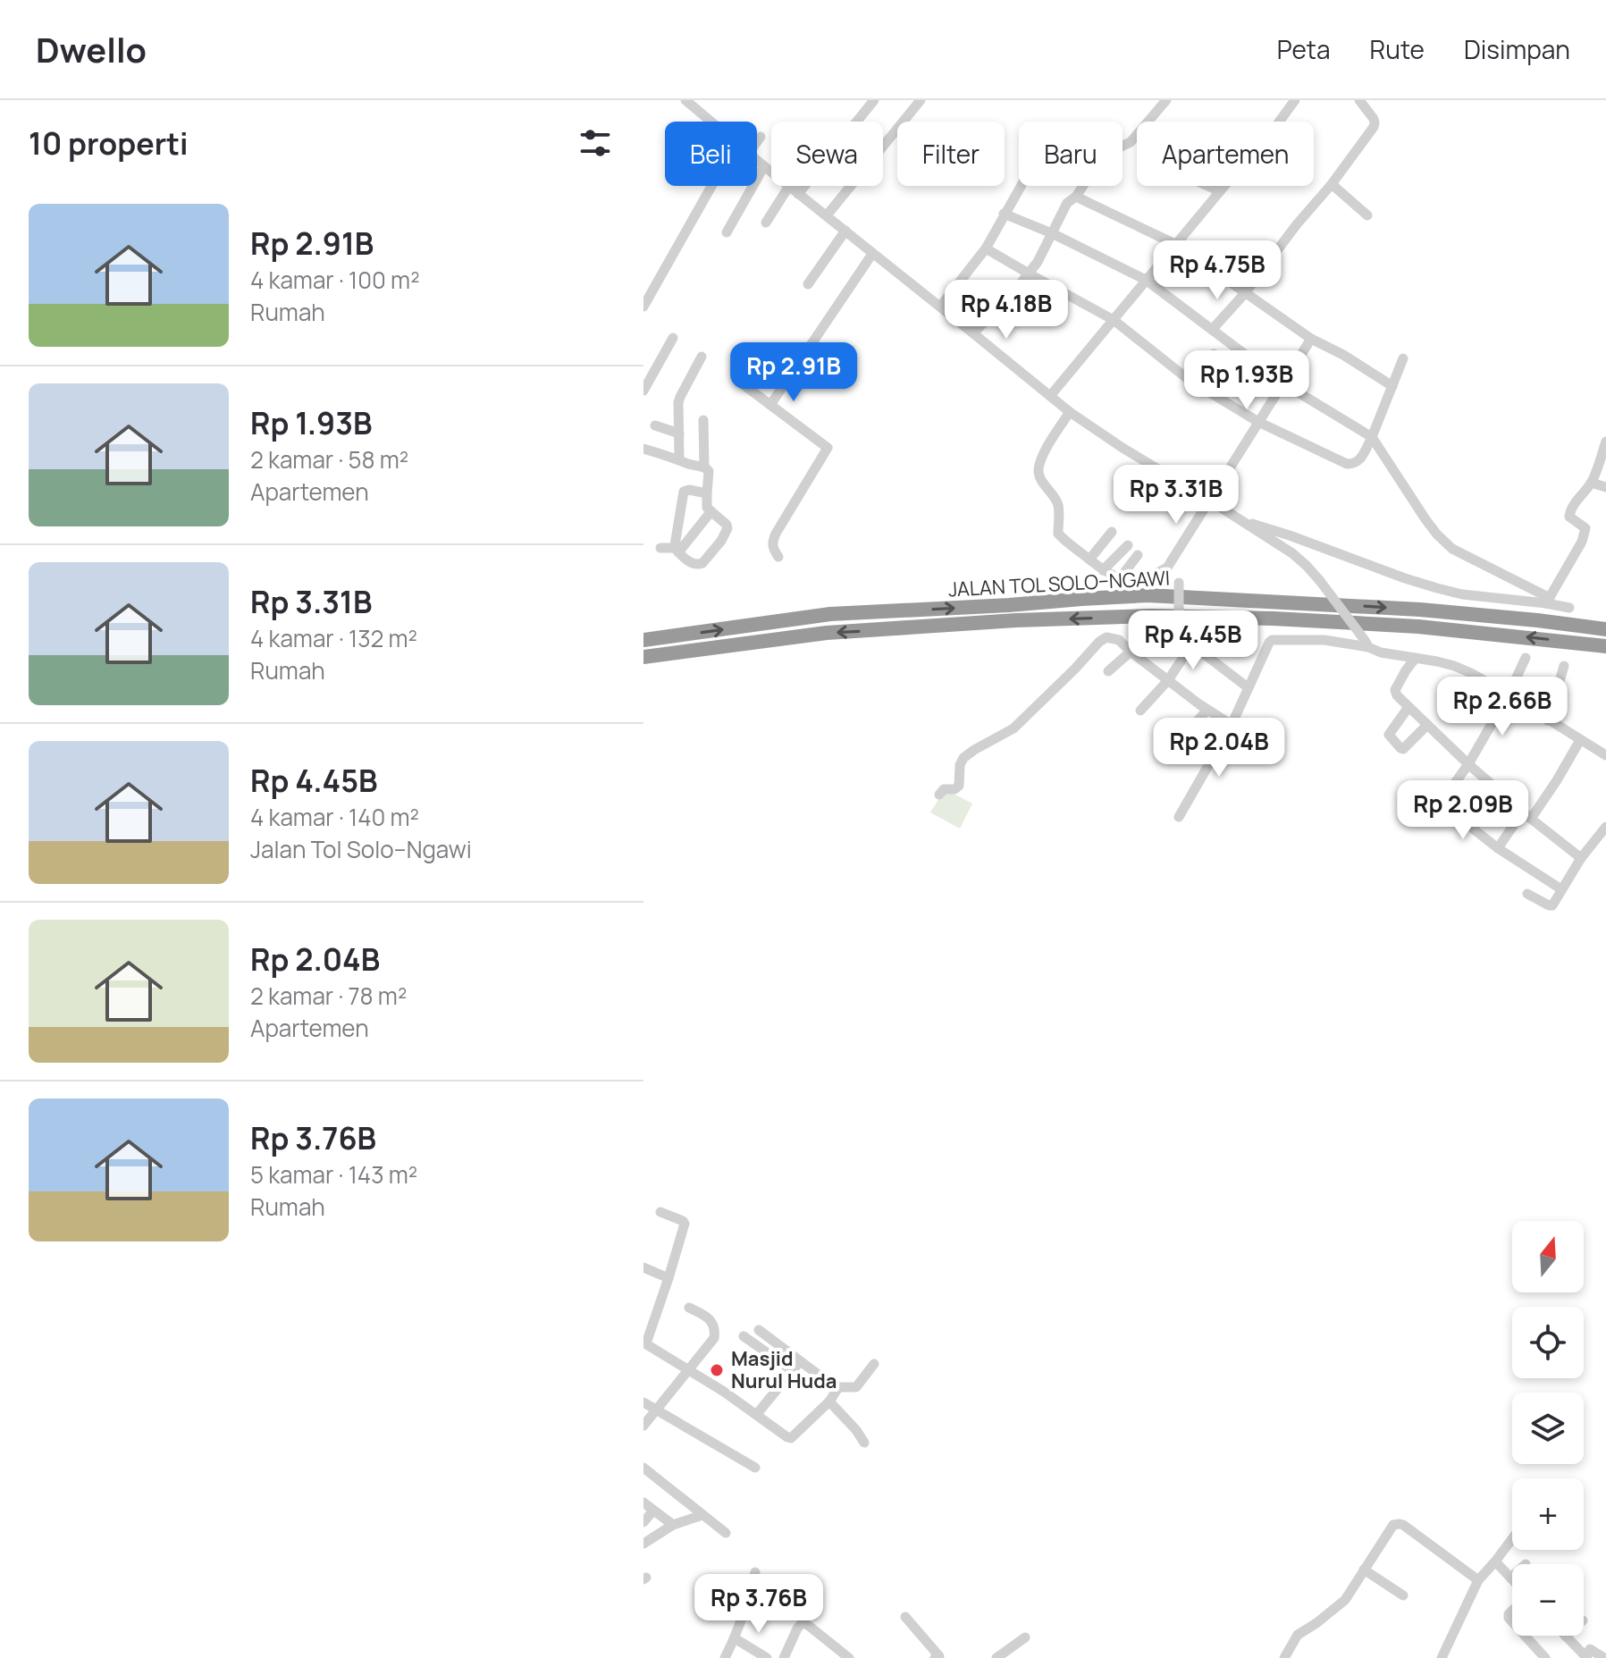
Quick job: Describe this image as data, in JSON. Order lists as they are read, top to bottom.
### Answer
{
  "streets": {
    "highway": ["JALAN TOL SOLO–NGAWI"]
  },
  "places": ["Masjid Nurul Huda"],
  "north": "top",
  "page": {
    "header": "Dwello",
    "nav": ["Peta", "Rute", "Disimpan"],
    "heading": "10 properti",
    "chip": [
      "Beli",
      "Sewa",
      "Filter",
      "Baru",
      "Apartemen"
    ],
    "list": [
      {
        "name": "Rp 2.91B",
        "note": "4 kamar · 100 m² · Rumah"
      },
      {
        "name": "Rp 1.93B",
        "note": "2 kamar · 58 m² · Apartemen"
      },
      {
        "name": "Rp 3.31B",
        "note": "4 kamar · 132 m² · Rumah"
      },
      {
        "name": "Rp 4.45B",
        "note": "4 kamar · 140 m² · Jalan Tol Solo–Ngawi"
      },
      {
        "name": "Rp 2.04B",
        "note": "2 kamar · 78 m² · Apartemen"
      },
      {
        "name": "Rp 3.76B",
        "note": "5 kamar · 143 m² · Rumah"
      }
    ],
    "price": [
      "Rp 4.75B",
      "Rp 4.18B",
      "Rp 2.91B",
      "Rp 1.93B",
      "Rp 3.31B",
      "Rp 4.45B",
      "Rp 2.66B",
      "Rp 2.04B",
      "Rp 2.09B",
      "Rp 3.76B"
    ],
    "map_buttons": ["+", "−"]
  }
}
